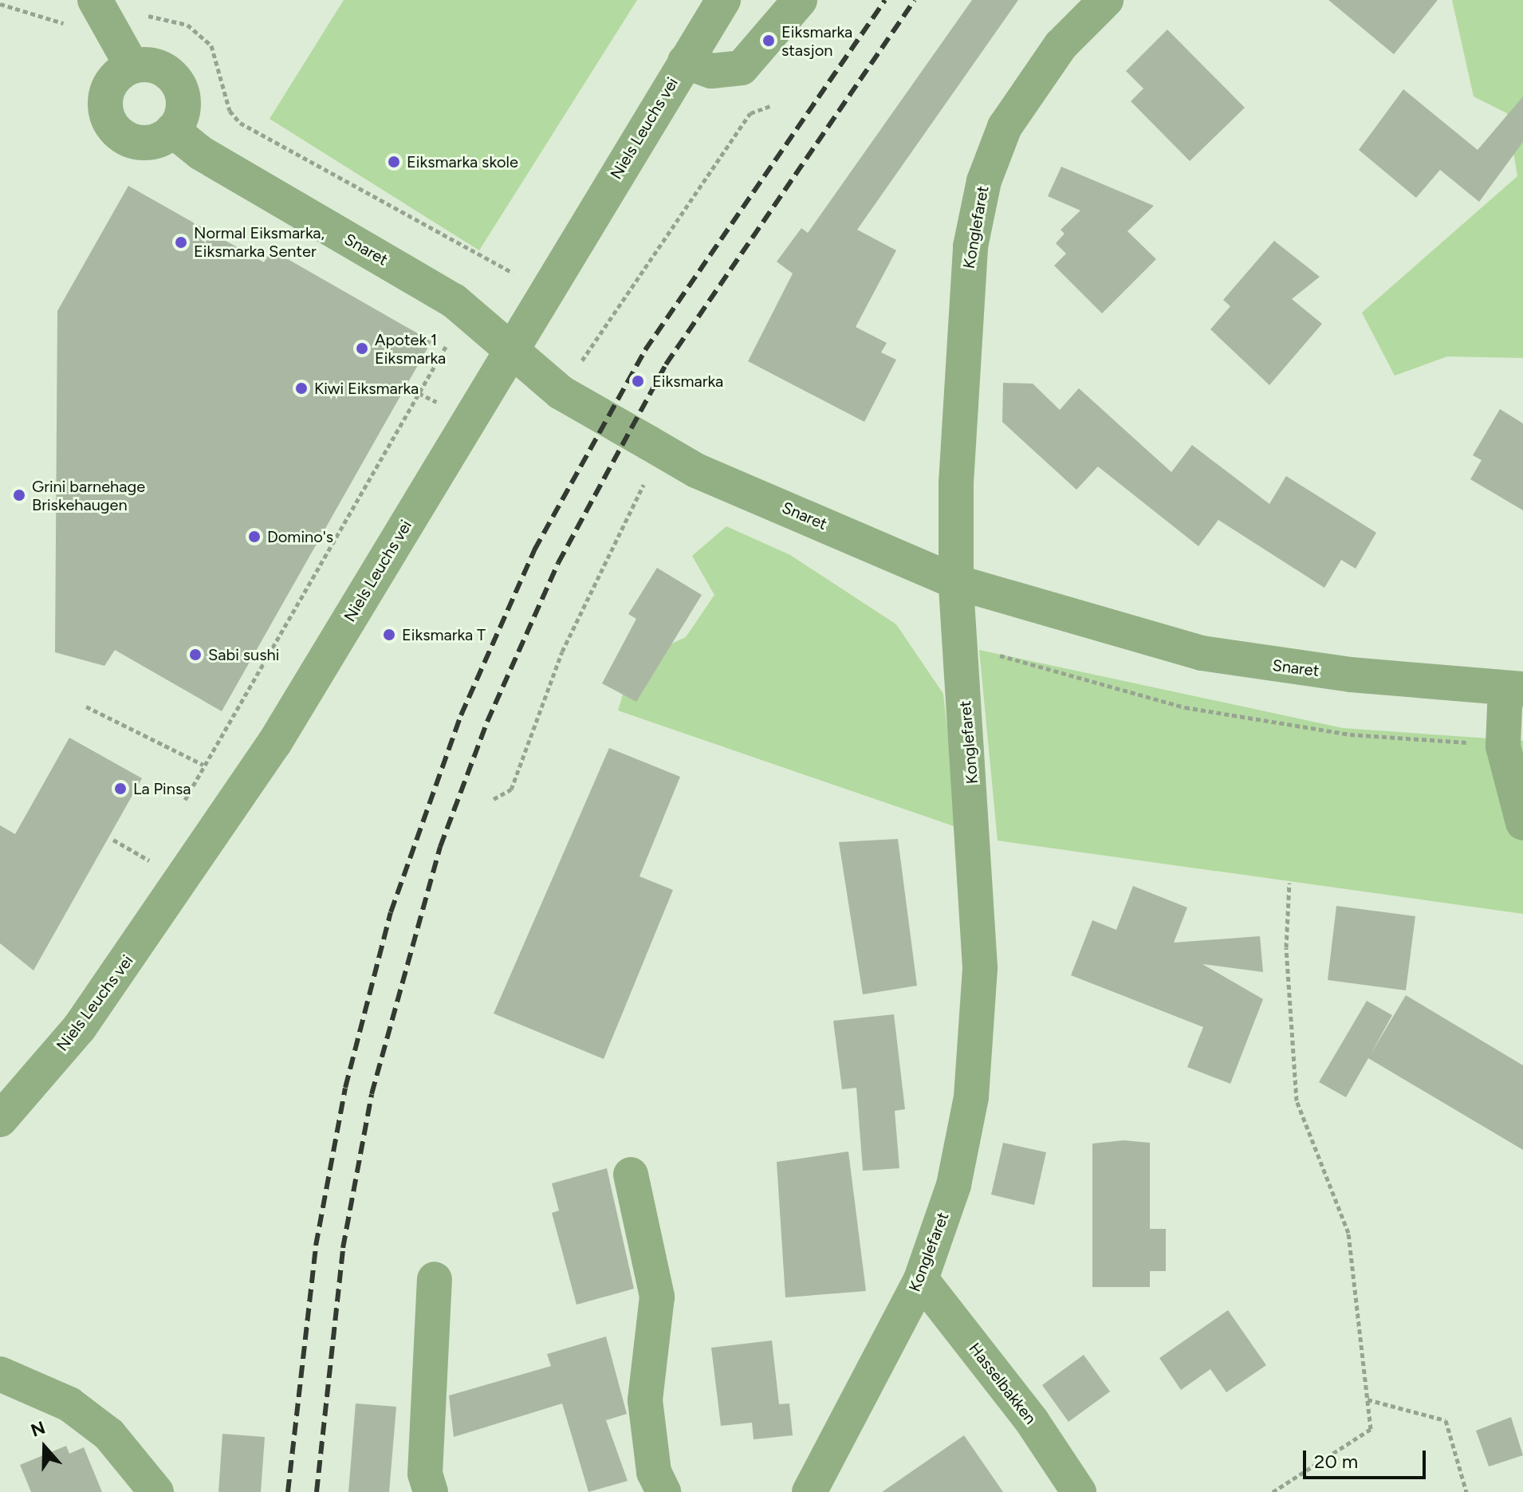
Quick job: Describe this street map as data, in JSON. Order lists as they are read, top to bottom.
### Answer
{
  "streets": {
    "street": [
      "Niels Leuchs vei",
      "Konglefaret",
      "Snaret",
      "Hasselbakken"
    ]
  },
  "crossings": [
    ["Niels Leuchs vei", "Snaret"],
    ["Konglefaret", "Snaret"],
    ["Konglefaret", "Hasselbakken"]
  ],
  "places": [
    "Eiksmarka stasjon",
    "Eiksmarka skole",
    "Normal Eiksmarka, Eiksmarka Senter",
    "Apotek 1 Eiksmarka",
    "Eiksmarka",
    "Kiwi Eiksmarka",
    "Grini barnehage Briskehaugen",
    "Domino's",
    "Eiksmarka T",
    "Sabi sushi",
    "La Pinsa"
  ],
  "scale_bar": "20 m",
  "north": "top"
}
